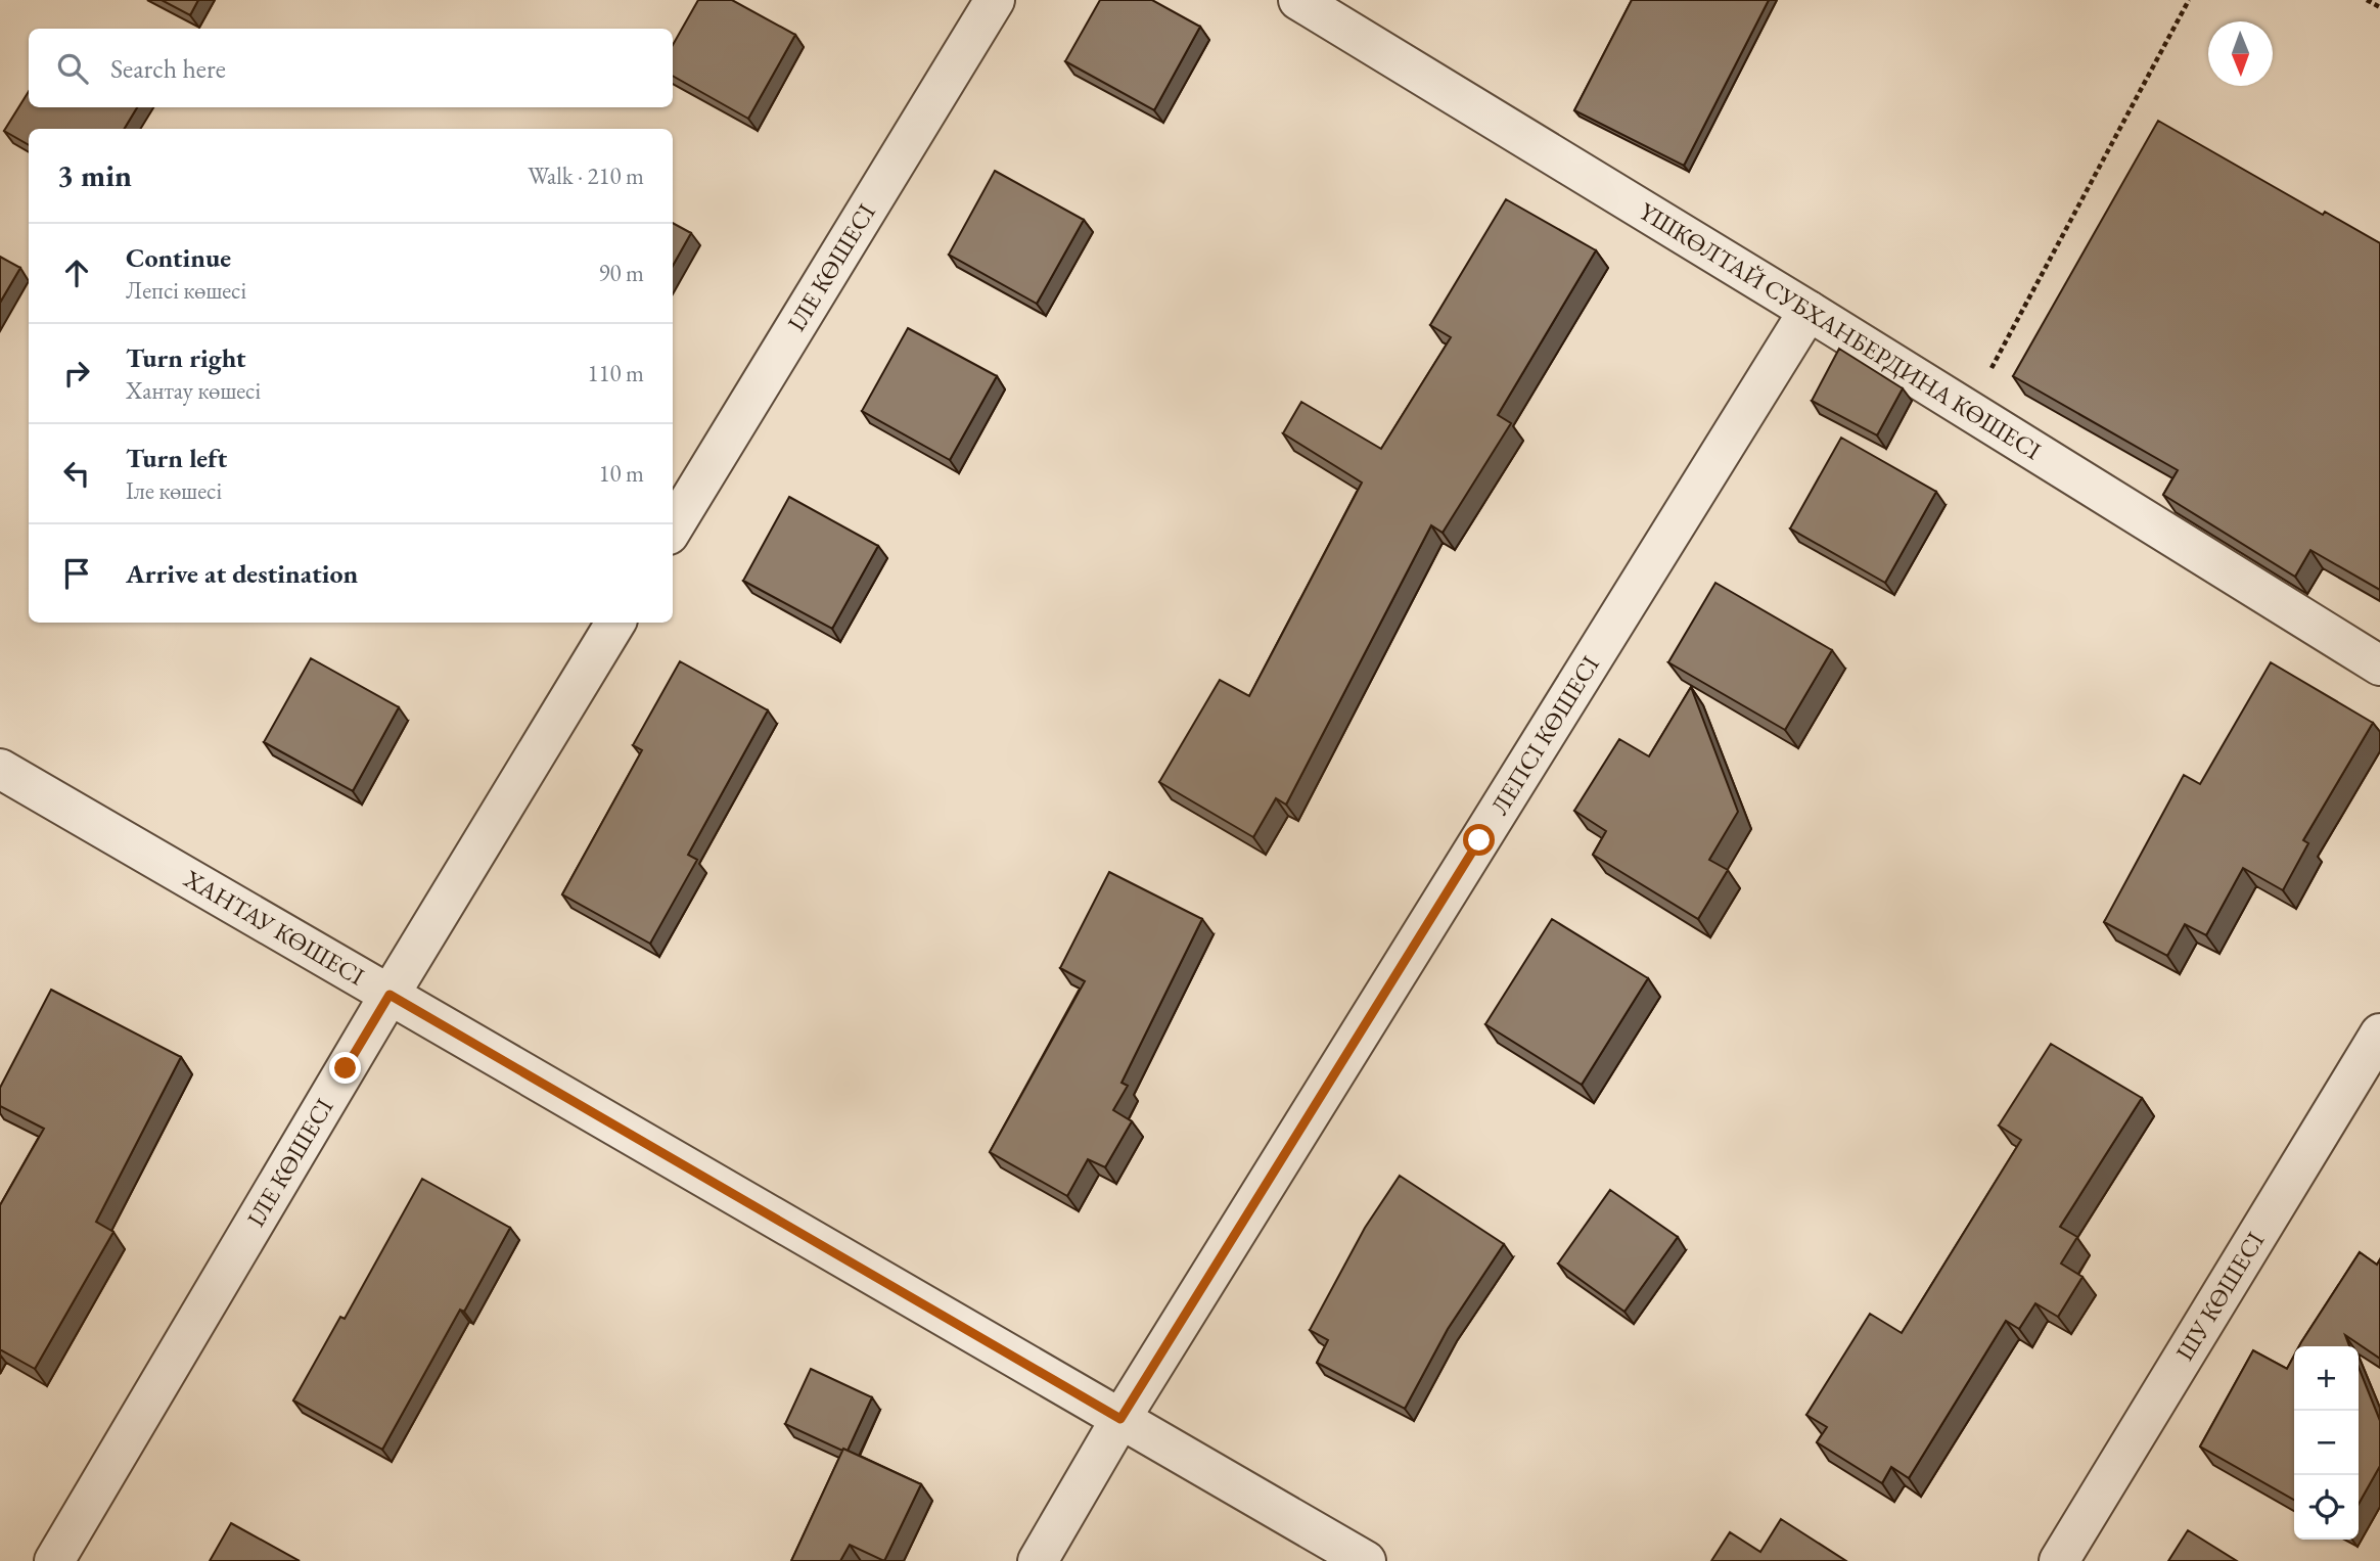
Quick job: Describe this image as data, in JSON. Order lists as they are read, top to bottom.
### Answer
{
  "streets": {
    "street": [
      "ІЛЕ КӨШЕСІ",
      "ҮШКӨЛТАЙ СУБХАНБЕРДИНА КӨШЕСІ",
      "ЛЕПСІ КӨШЕСІ",
      "ХАНТАУ КӨШЕСІ",
      "ШУ КӨШЕСІ"
    ]
  },
  "crossings": [
    ["ІЛЕ КӨШЕСІ", "ХАНТАУ КӨШЕСІ"],
    ["ҮШКӨЛТАЙ СУБХАНБЕРДИНА КӨШЕСІ", "ЛЕПСІ КӨШЕСІ"],
    ["ЛЕПСІ КӨШЕСІ", "ХАНТАУ КӨШЕСІ"]
  ],
  "north": "bottom",
  "page": {
    "search": "Search here",
    "heading": ["3 min", "Walk · 210 m"],
    "list": [
      ["Continue", "Лепсі көшесі", "90 m"],
      ["Turn right", "Хантау көшесі", "110 m"],
      ["Turn left", "Іле көшесі", "10 m"],
      "Arrive at destination"
    ],
    "map_buttons": ["+", "−"]
  }
}
